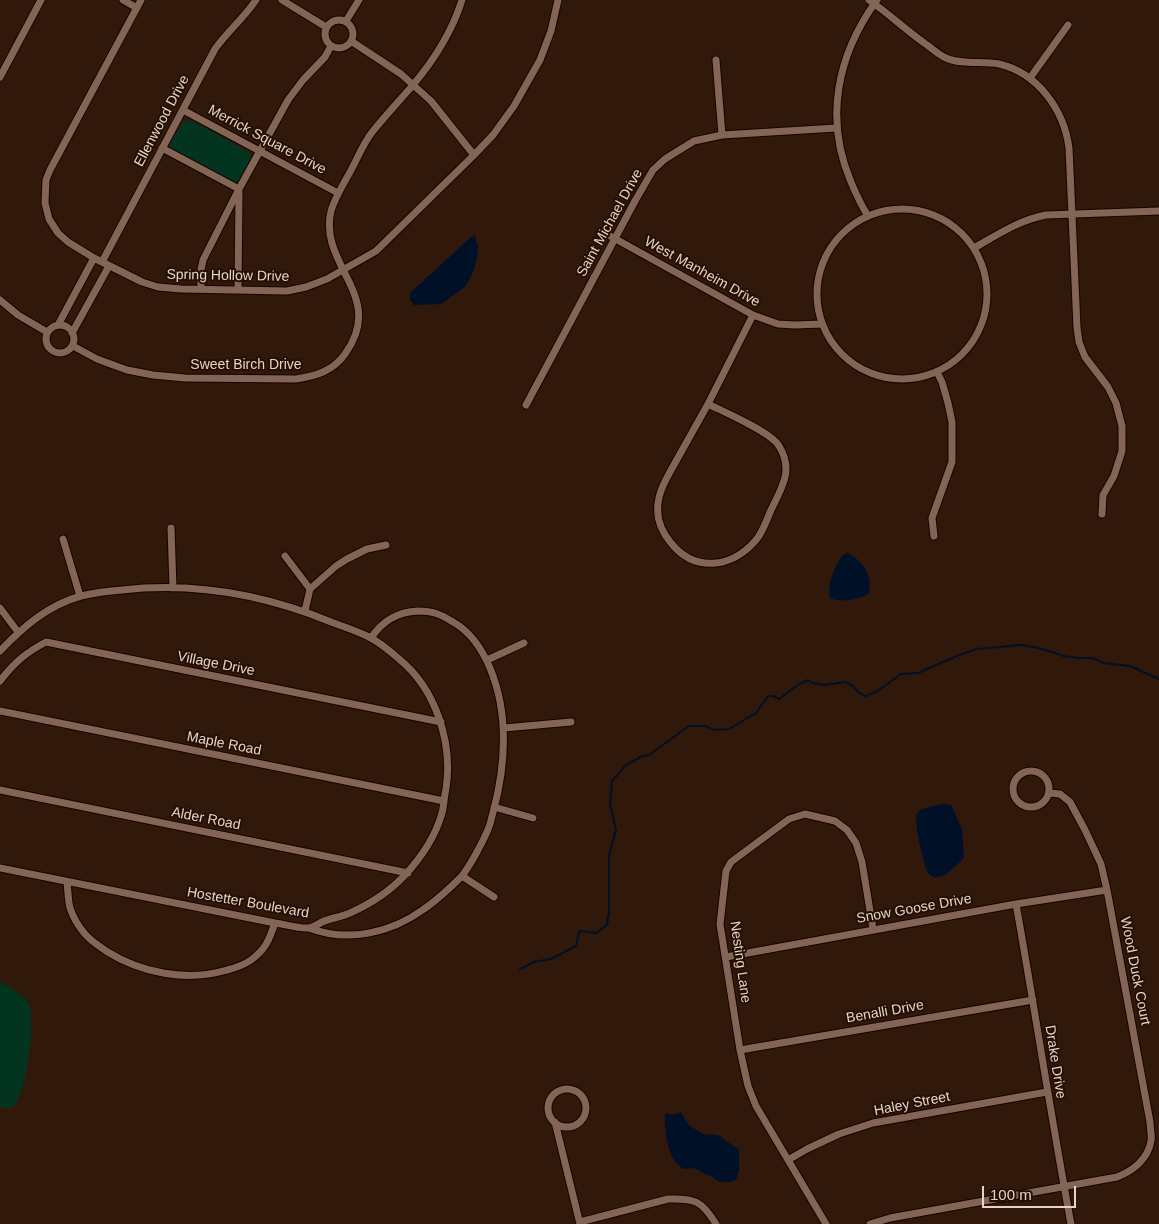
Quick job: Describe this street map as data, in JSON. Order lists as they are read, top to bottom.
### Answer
{
  "streets": {
    "street": [
      "Ellenwood Drive",
      "Merrick Square Drive",
      "Saint Michael Drive",
      "West Manheim Drive",
      "Spring Hollow Drive",
      "Sweet Birch Drive",
      "Village Drive",
      "Maple Road",
      "Alder Road",
      "Hostetter Boulevard",
      "Snow Goose Drive",
      "Nesting Lane",
      "Wood Duck Court",
      "Benalli Drive",
      "Drake Drive",
      "Haley Street"
    ]
  },
  "crossings": [
    ["Ellenwood Drive", "Merrick Square Drive"],
    ["Ellenwood Drive", "Spring Hollow Drive"],
    ["Ellenwood Drive", "Sweet Birch Drive"],
    ["Merrick Square Drive", "Sweet Birch Drive"],
    ["Saint Michael Drive", "West Manheim Drive"],
    ["Spring Hollow Drive", "Sweet Birch Drive"],
    ["Village Drive", "Hostetter Boulevard"],
    ["Maple Road", "Hostetter Boulevard"],
    ["Alder Road", "Hostetter Boulevard"],
    ["Snow Goose Drive", "Nesting Lane"],
    ["Snow Goose Drive", "Wood Duck Court"],
    ["Snow Goose Drive", "Drake Drive"],
    ["Nesting Lane", "Benalli Drive"],
    ["Nesting Lane", "Haley Street"],
    ["Wood Duck Court", "Drake Drive"],
    ["Benalli Drive", "Drake Drive"],
    ["Drake Drive", "Haley Street"]
  ],
  "scale_bar": "100 m"
}
